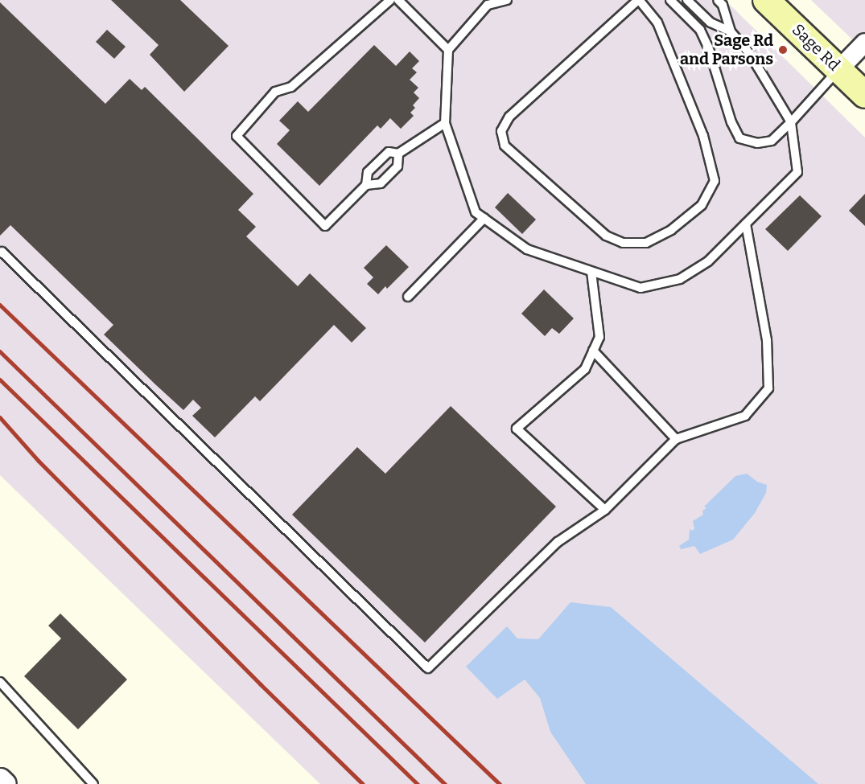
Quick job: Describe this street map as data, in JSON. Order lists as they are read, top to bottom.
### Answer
{
  "streets": {
    "main road": ["Sage Rd"]
  },
  "places": ["Sage Rd and Parsons"]
}
